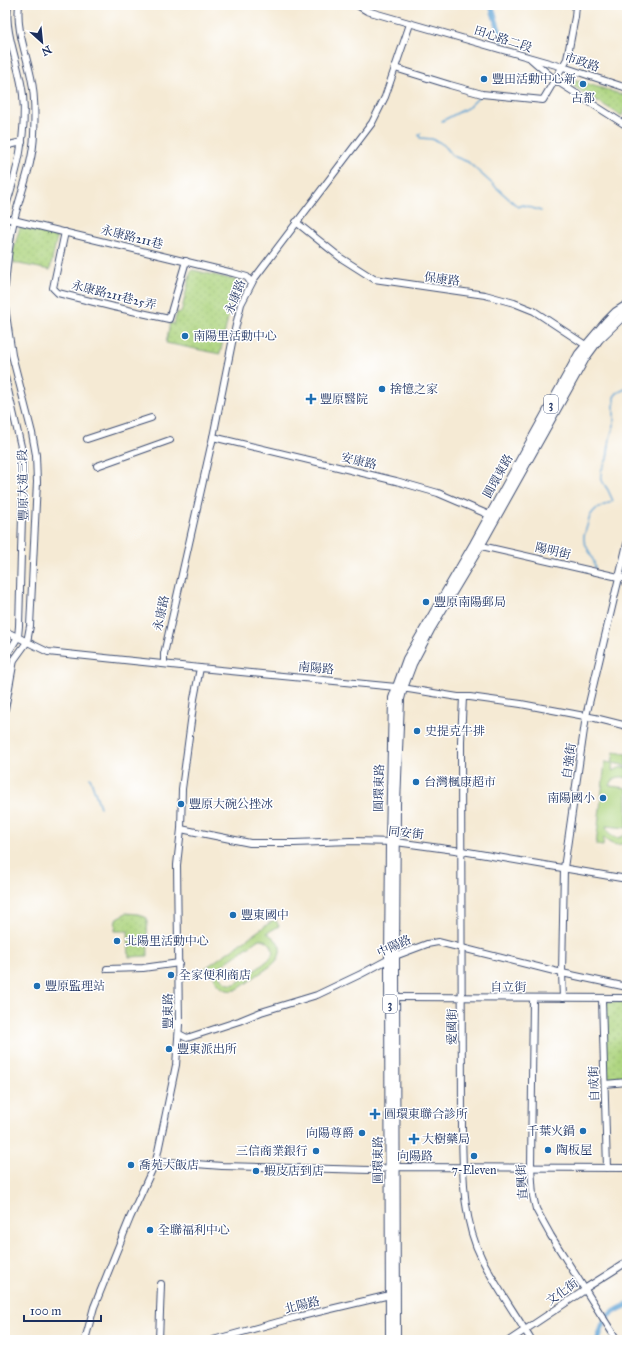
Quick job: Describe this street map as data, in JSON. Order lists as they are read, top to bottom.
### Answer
{
  "streets": {
    "main road": ["3", "圓環東路"],
    "street": [
      "田心路二段",
      "市政路",
      "永康路211巷",
      "保康路",
      "永康路211巷25弄",
      "永康路",
      "安康路",
      "豐原大道三段",
      "陽明街",
      "南陽路",
      "自強街",
      "同安街",
      "中陽路",
      "自立街",
      "豐東路",
      "愛國街",
      "自成街",
      "向陽路",
      "直興街",
      "文化街",
      "北陽路"
    ]
  },
  "crossings": [
    ["田心路二段", "市政路"],
    ["田心路二段", "永康路"],
    ["永康路211巷", "永康路211巷25弄"],
    ["永康路211巷", "永康路"],
    ["保康路", "永康路"],
    ["保康路", "圓環東路"],
    ["永康路", "安康路"],
    ["永康路", "南陽路"],
    ["安康路", "圓環東路"],
    ["圓環東路", "陽明街"],
    ["圓環東路", "南陽路"],
    ["圓環東路", "同安街"],
    ["圓環東路", "中陽路"],
    ["圓環東路", "自立街"],
    ["圓環東路", "向陽路"],
    ["圓環東路", "北陽路"],
    ["豐原大道三段", "南陽路"],
    ["陽明街", "自強街"],
    ["南陽路", "自強街"],
    ["南陽路", "豐東路"],
    ["南陽路", "愛國街"],
    ["自強街", "同安街"],
    ["自強街", "中陽路"],
    ["自強街", "自立街"],
    ["同安街", "豐東路"],
    ["同安街", "愛國街"],
    ["中陽路", "豐東路"],
    ["中陽路", "愛國街"],
    ["自立街", "愛國街"],
    ["自立街", "自成街"],
    ["自立街", "直興街"],
    ["豐東路", "向陽路"],
    ["愛國街", "向陽路"],
    ["愛國街", "文化街"],
    ["自成街", "向陽路"],
    ["向陽路", "直興街"],
    ["直興街", "文化街"]
  ],
  "places": {
    "other": [
      "豐田活動中心新",
      "古都",
      "南陽里活動中心",
      "捨憶之家",
      "豐原南陽郵局",
      "史提克牛排",
      "台灣楓康超市",
      "南陽國小",
      "豐原大碗公挫冰",
      "豐東國中",
      "北陽里活動中心",
      "全家便利商店",
      "豐原監理站",
      "豐東派出所",
      "千葉火鍋",
      "向陽尊爵",
      "陶板屋",
      "三信商業銀行",
      "7-Eleven",
      "喬苑大飯店",
      "蝦皮店到店",
      "全聯福利中心"
    ],
    "health": ["豐原醫院", "圓環東聯合診所", "大樹藥局"]
  },
  "scale_bar": "100 m",
  "north": "bottom right"
}
